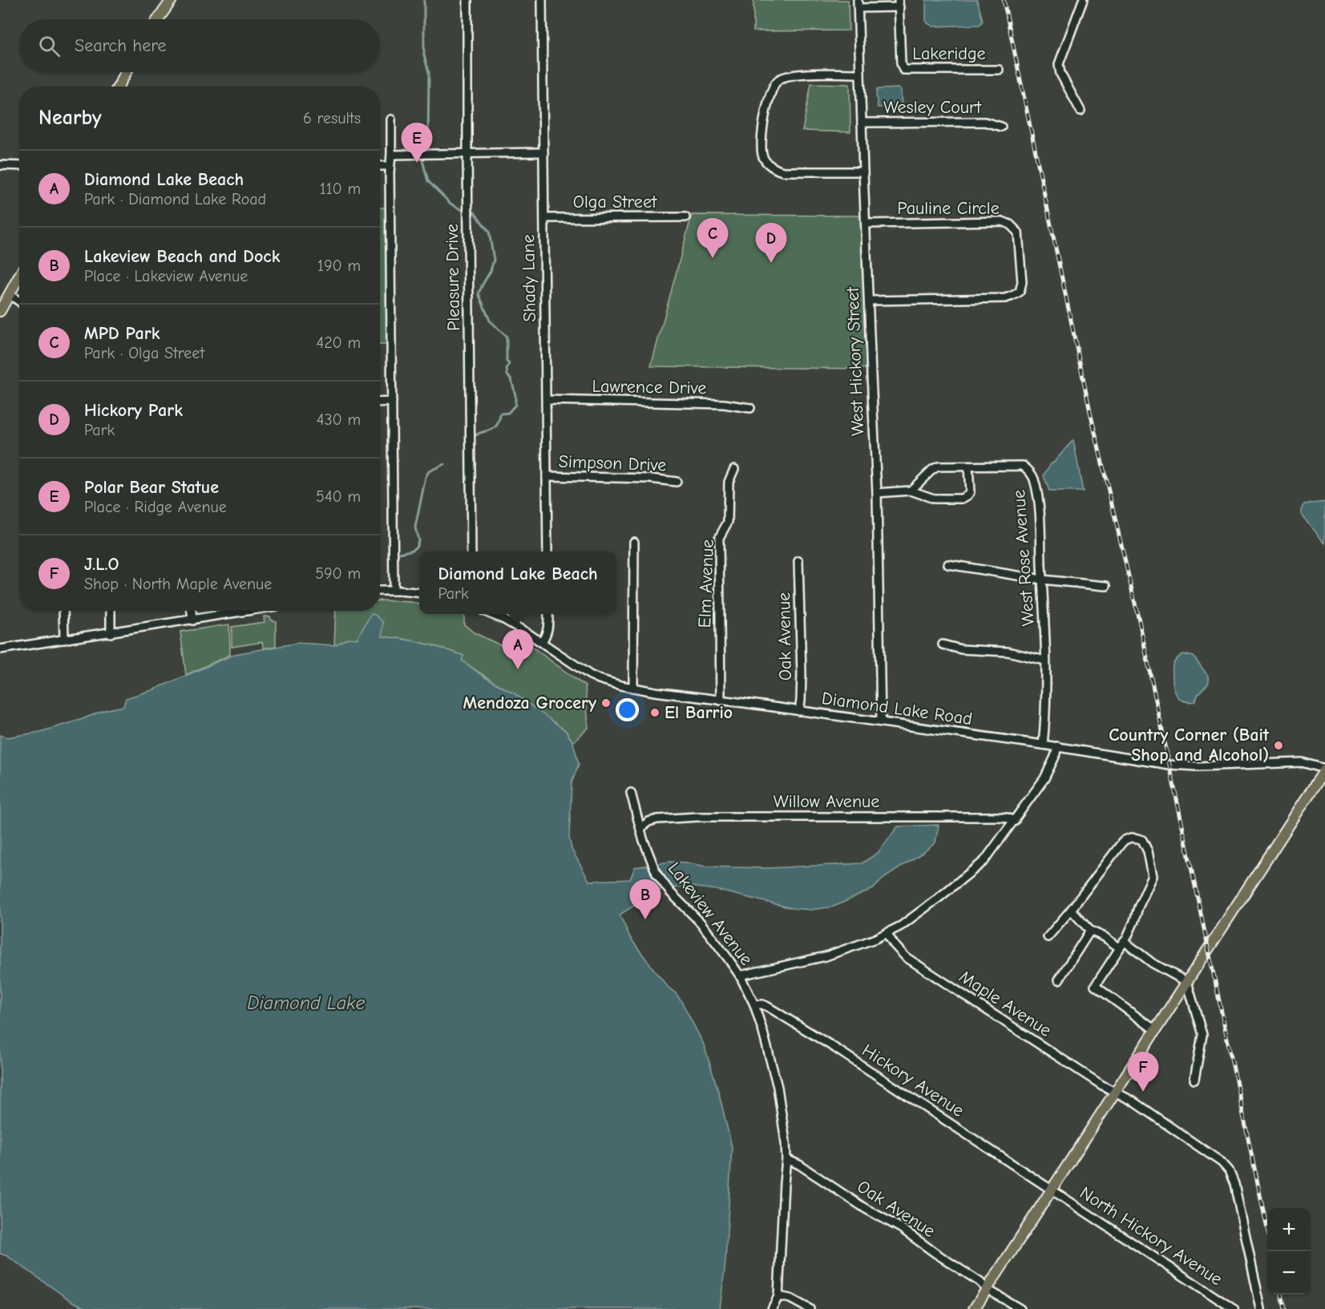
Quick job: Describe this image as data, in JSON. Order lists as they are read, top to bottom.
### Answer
{
  "streets": {
    "street": [
      "Lakeridge",
      "Wesley Court",
      "Olga Street",
      "Pauline Circle",
      "Pleasure Drive",
      "Shady Lane",
      "West Hickory Street",
      "Lawrence Drive",
      "Simpson Drive",
      "West Rose Avenue",
      "Elm Avenue",
      "Oak Avenue",
      "Diamond Lake Road",
      "Willow Avenue",
      "Lakeview Avenue",
      "Maple Avenue",
      "Hickory Avenue",
      "North Hickory Avenue"
    ]
  },
  "crossings": [
    ["Lakeridge", "West Hickory Street"],
    ["Wesley Court", "West Hickory Street"],
    ["Olga Street", "Shady Lane"],
    ["Pauline Circle", "West Hickory Street"],
    ["Shady Lane", "Lawrence Drive"],
    ["Shady Lane", "Simpson Drive"],
    ["West Hickory Street", "Diamond Lake Road"],
    ["West Rose Avenue", "Diamond Lake Road"],
    ["Elm Avenue", "Diamond Lake Road"],
    ["Oak Avenue", "Diamond Lake Road"],
    ["Oak Avenue", "Lakeview Avenue"],
    ["Willow Avenue", "Lakeview Avenue"],
    ["Lakeview Avenue", "Hickory Avenue"],
    ["Hickory Avenue", "North Hickory Avenue"]
  ],
  "water": ["Diamond Lake"],
  "places": ["Mendoza Grocery", "El Barrio", "Country Corner (Bait Shop and Alcohol)"],
  "page": {
    "search": "Search here",
    "heading": ["Nearby", "6 results"],
    "pins": [
      "E",
      "C",
      "D",
      "A",
      "B",
      "F"
    ],
    "list": [
      {
        "mark": "A",
        "name": "Diamond Lake Beach",
        "note": "Park · Diamond Lake Road",
        "value": "110 m"
      },
      {
        "mark": "B",
        "name": "Lakeview Beach and Dock",
        "note": "Place · Lakeview Avenue",
        "value": "190 m"
      },
      {
        "mark": "C",
        "name": "MPD Park",
        "note": "Park · Olga Street",
        "value": "420 m"
      },
      {
        "mark": "D",
        "name": "Hickory Park",
        "note": "Park",
        "value": "430 m"
      },
      {
        "mark": "E",
        "name": "Polar Bear Statue",
        "note": "Place · Ridge Avenue",
        "value": "540 m"
      },
      {
        "mark": "F",
        "name": "J.L.O",
        "note": "Shop · North Maple Avenue",
        "value": "590 m"
      }
    ],
    "popup": ["Diamond Lake Beach", "Park"],
    "map_buttons": ["+", "−"]
  }
}
